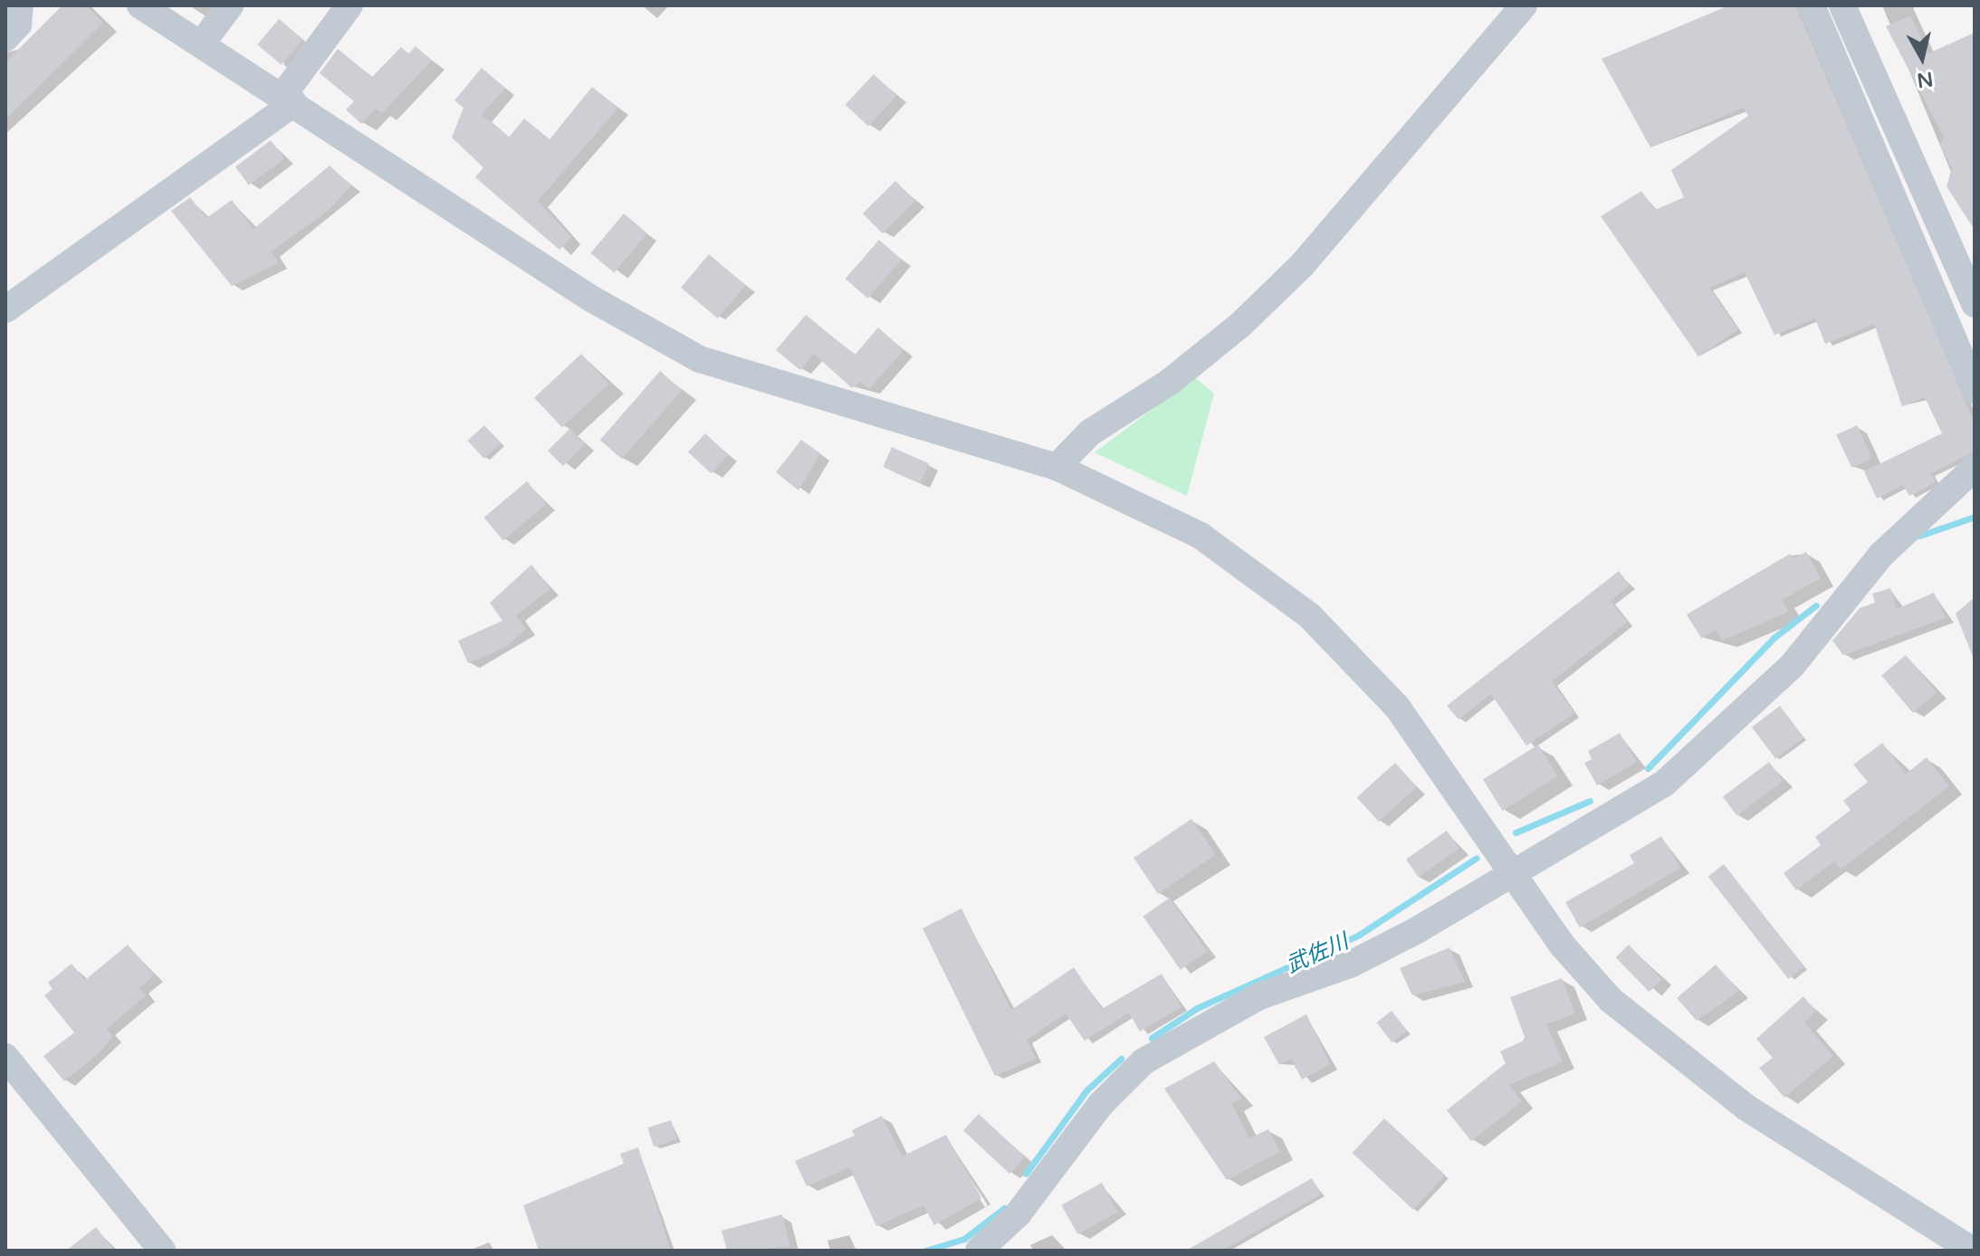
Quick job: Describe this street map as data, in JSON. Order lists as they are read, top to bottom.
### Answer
{
  "water": ["武佐川"],
  "north": "bottom"
}
